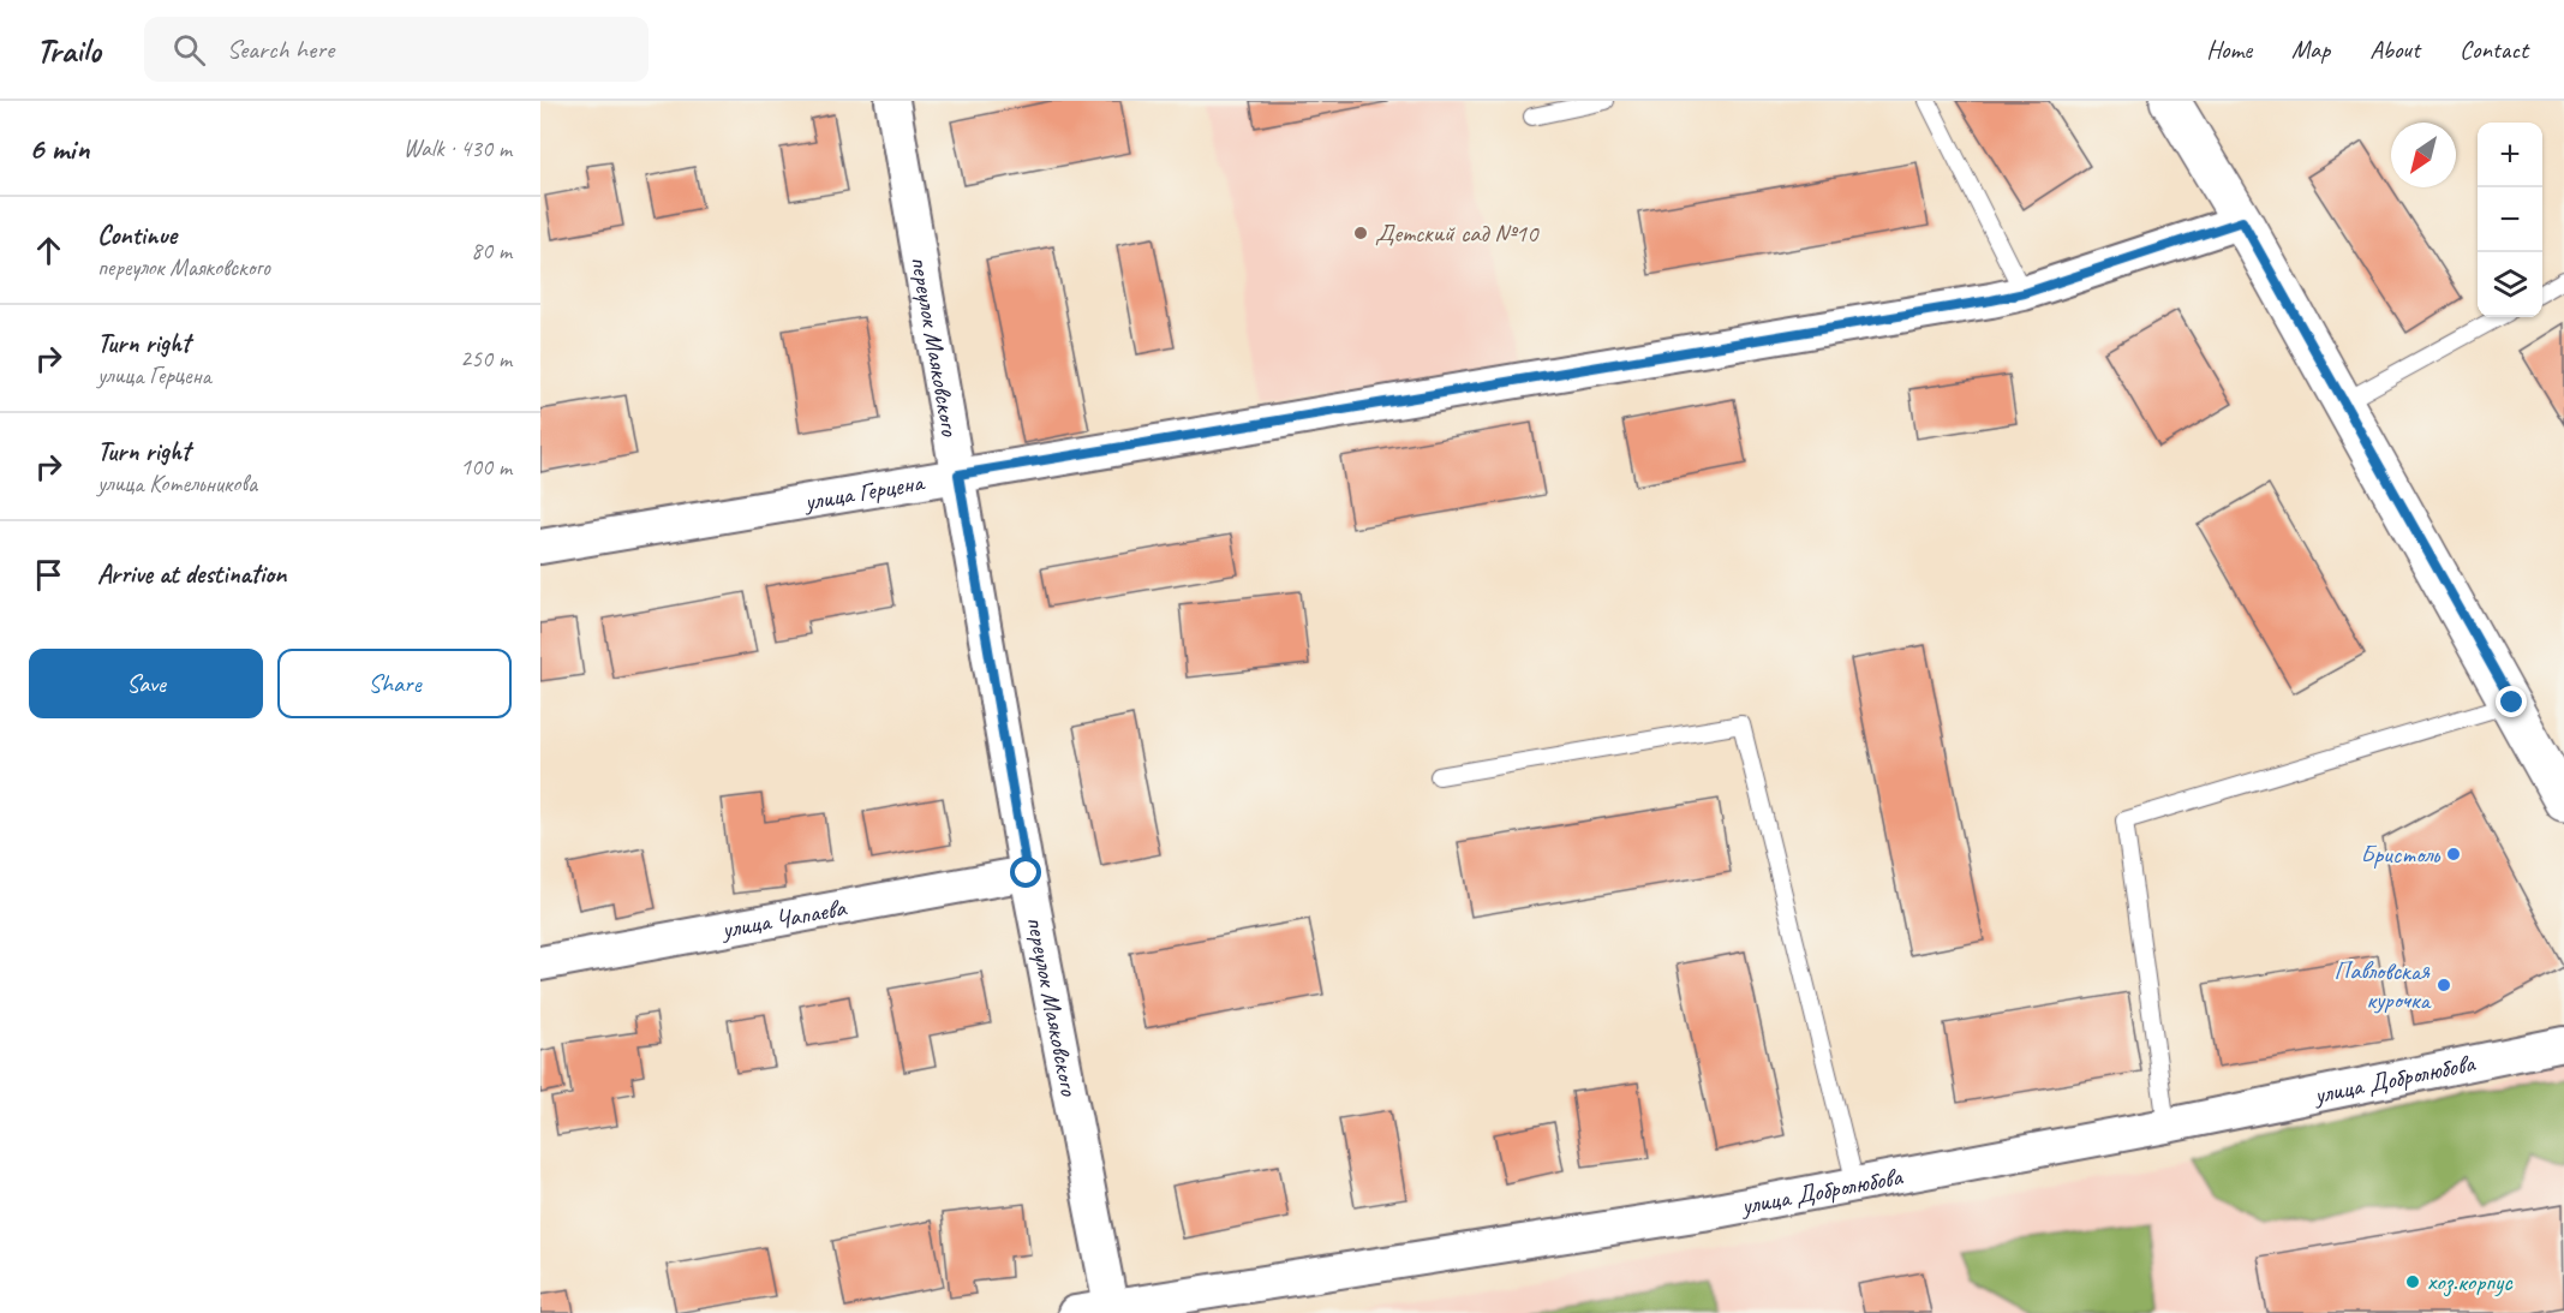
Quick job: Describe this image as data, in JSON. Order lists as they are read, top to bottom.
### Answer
{
  "streets": {
    "street": [
      "переулок Маяковского",
      "улица Герцена",
      "улица Чапаева",
      "улица Добролюбова"
    ]
  },
  "crossings": [
    ["переулок Маяковского", "улица Герцена"],
    ["переулок Маяковского", "улица Чапаева"],
    ["переулок Маяковского", "улица Добролюбова"]
  ],
  "places": [
    "Детский сад №10",
    "Бристоль",
    "Павловская курочка",
    "хоз.корпус"
  ],
  "north": "bottom left",
  "page": {
    "header": "Trailo",
    "search": "Search here",
    "nav": [
      "Home",
      "Map",
      "About",
      "Contact"
    ],
    "heading": ["6 min", "Walk · 430 m"],
    "map_buttons": ["+", "−"],
    "list": [
      ["Continue", "переулок Маяковского", "80 m"],
      ["Turn right", "улица Герцена", "250 m"],
      ["Turn right", "улица Котельникова", "100 m"],
      "Arrive at destination"
    ],
    "buttons": ["Save", "Share"]
  }
}
